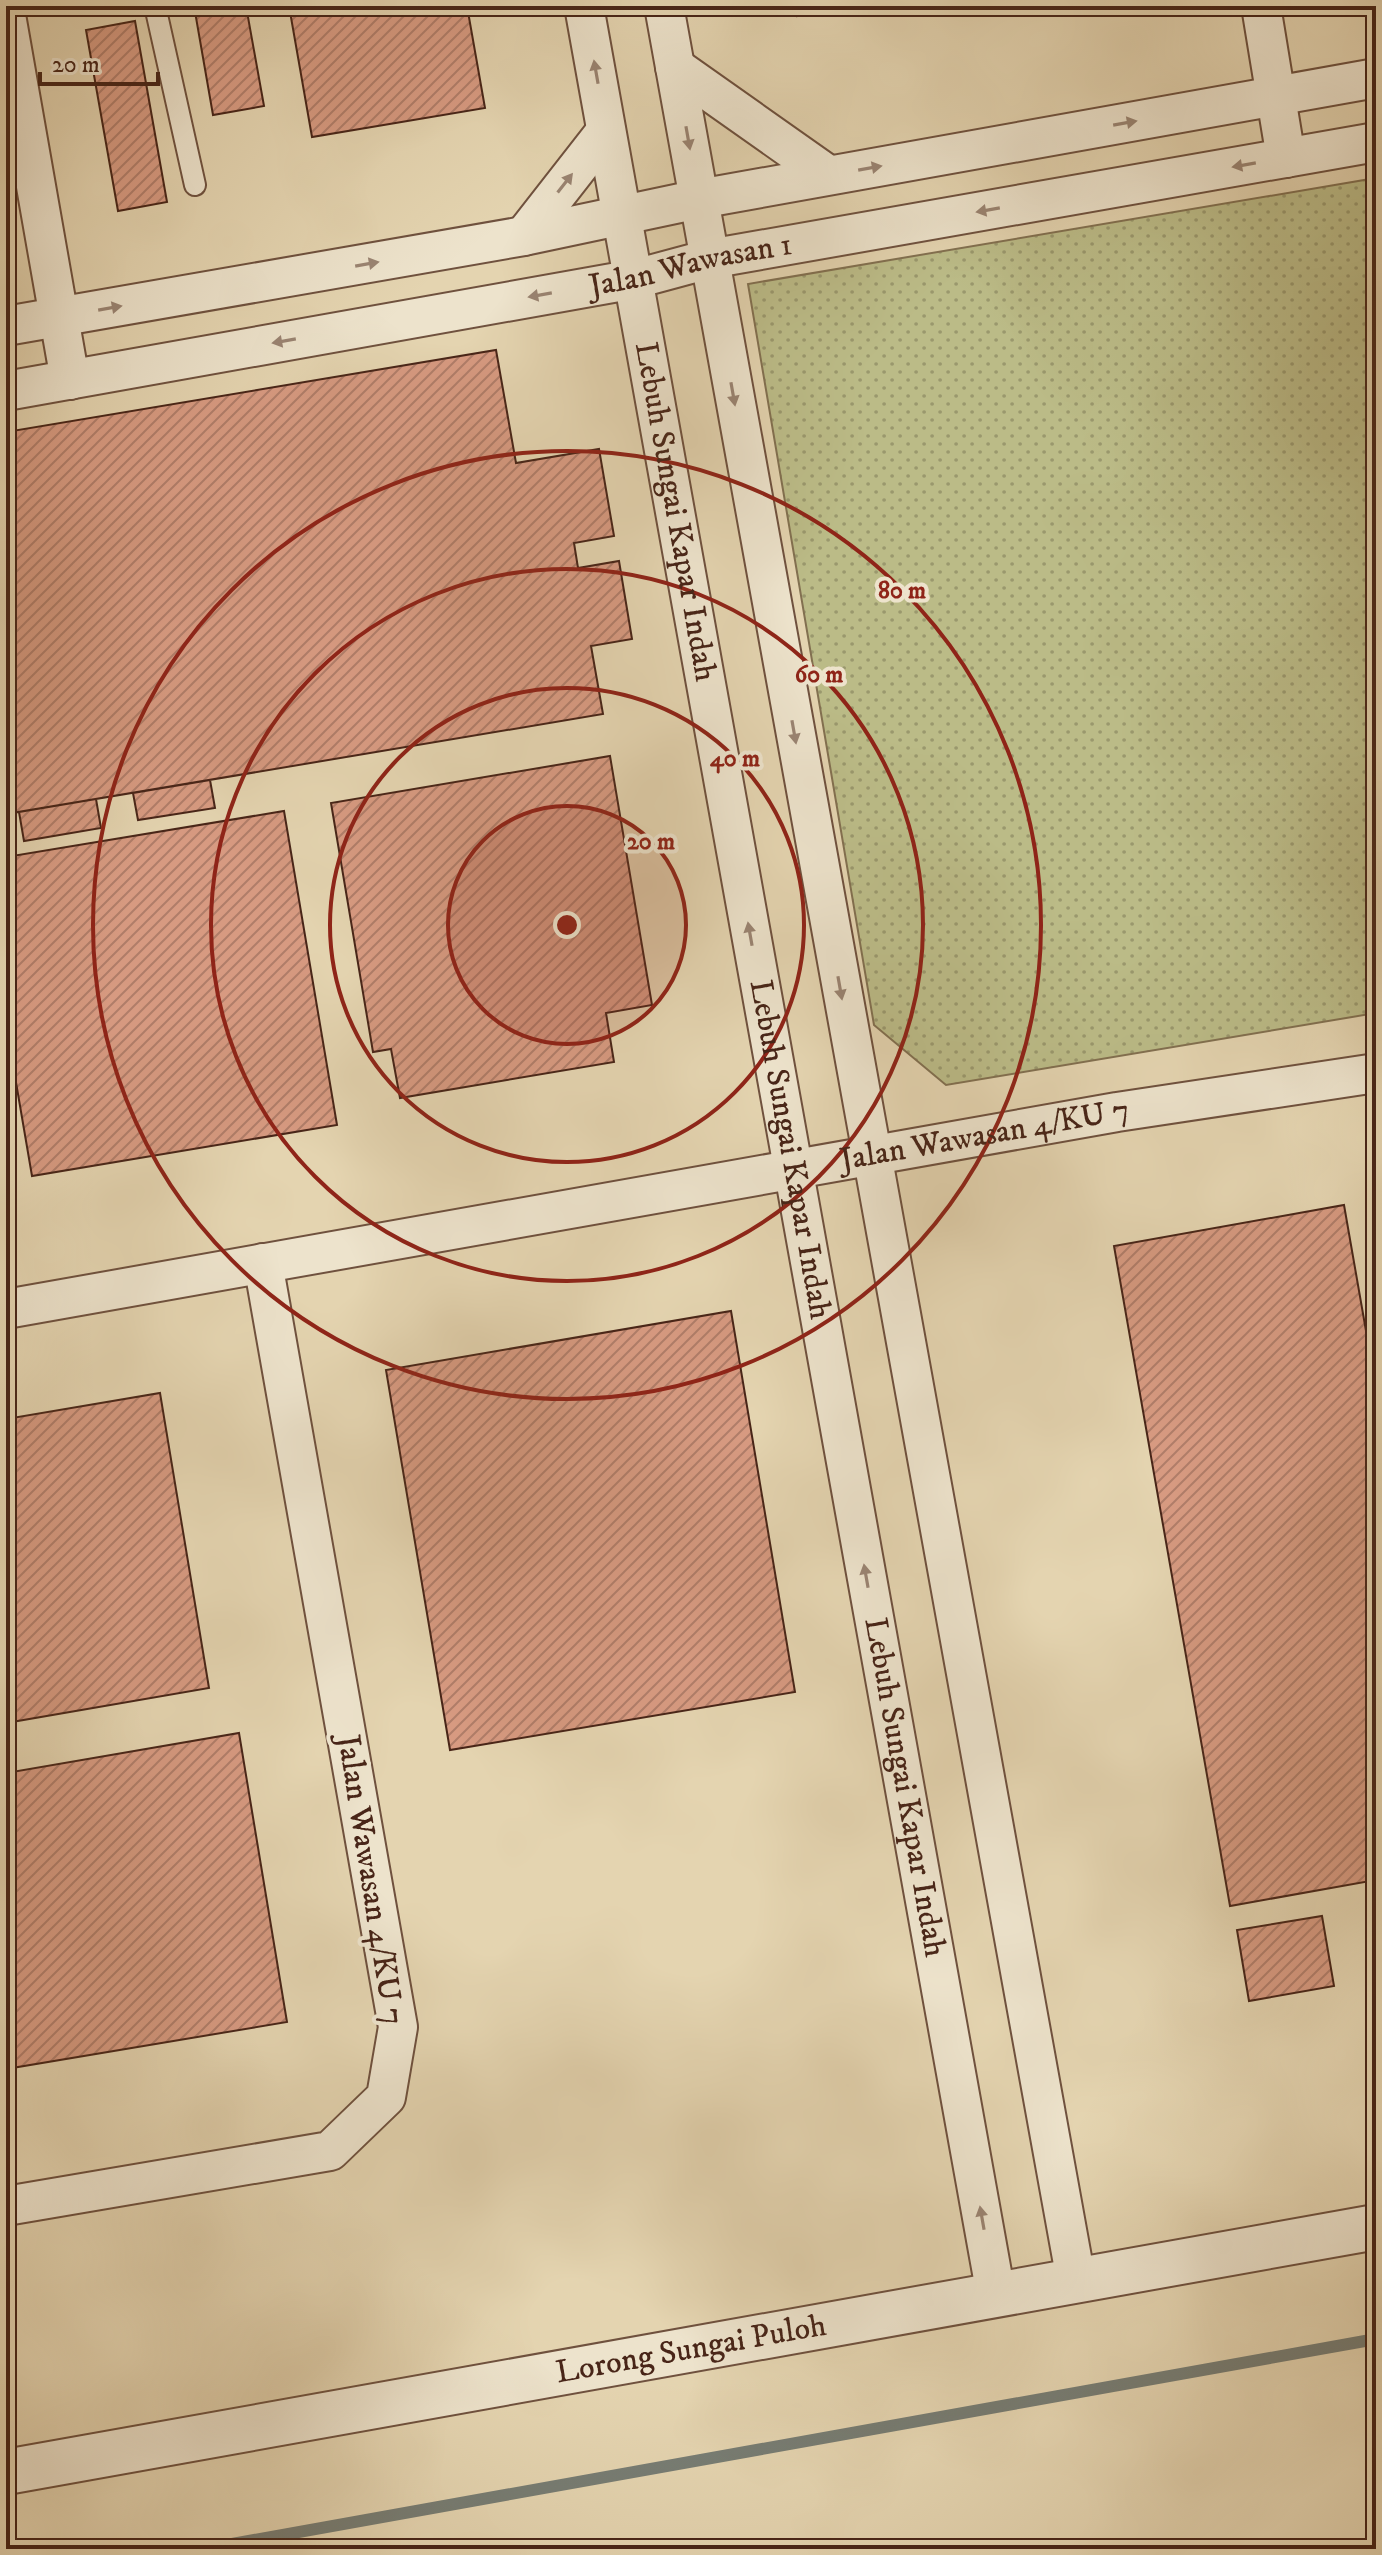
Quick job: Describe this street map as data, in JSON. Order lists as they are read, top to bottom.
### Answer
{
  "streets": {
    "street": [
      "Jalan Wawasan 1",
      "Lebuh Sungai Kapar Indah",
      "Jalan Wawasan 4/KU 7",
      "Lorong Sungai Puloh"
    ]
  },
  "crossings": [
    ["Jalan Wawasan 1", "Lebuh Sungai Kapar Indah"],
    ["Lebuh Sungai Kapar Indah", "Jalan Wawasan 4/KU 7"],
    ["Lebuh Sungai Kapar Indah", "Lorong Sungai Puloh"]
  ],
  "scale_bar": "20 m",
  "rings": [
    "80 m",
    "60 m",
    "40 m",
    "20 m"
  ]
}
